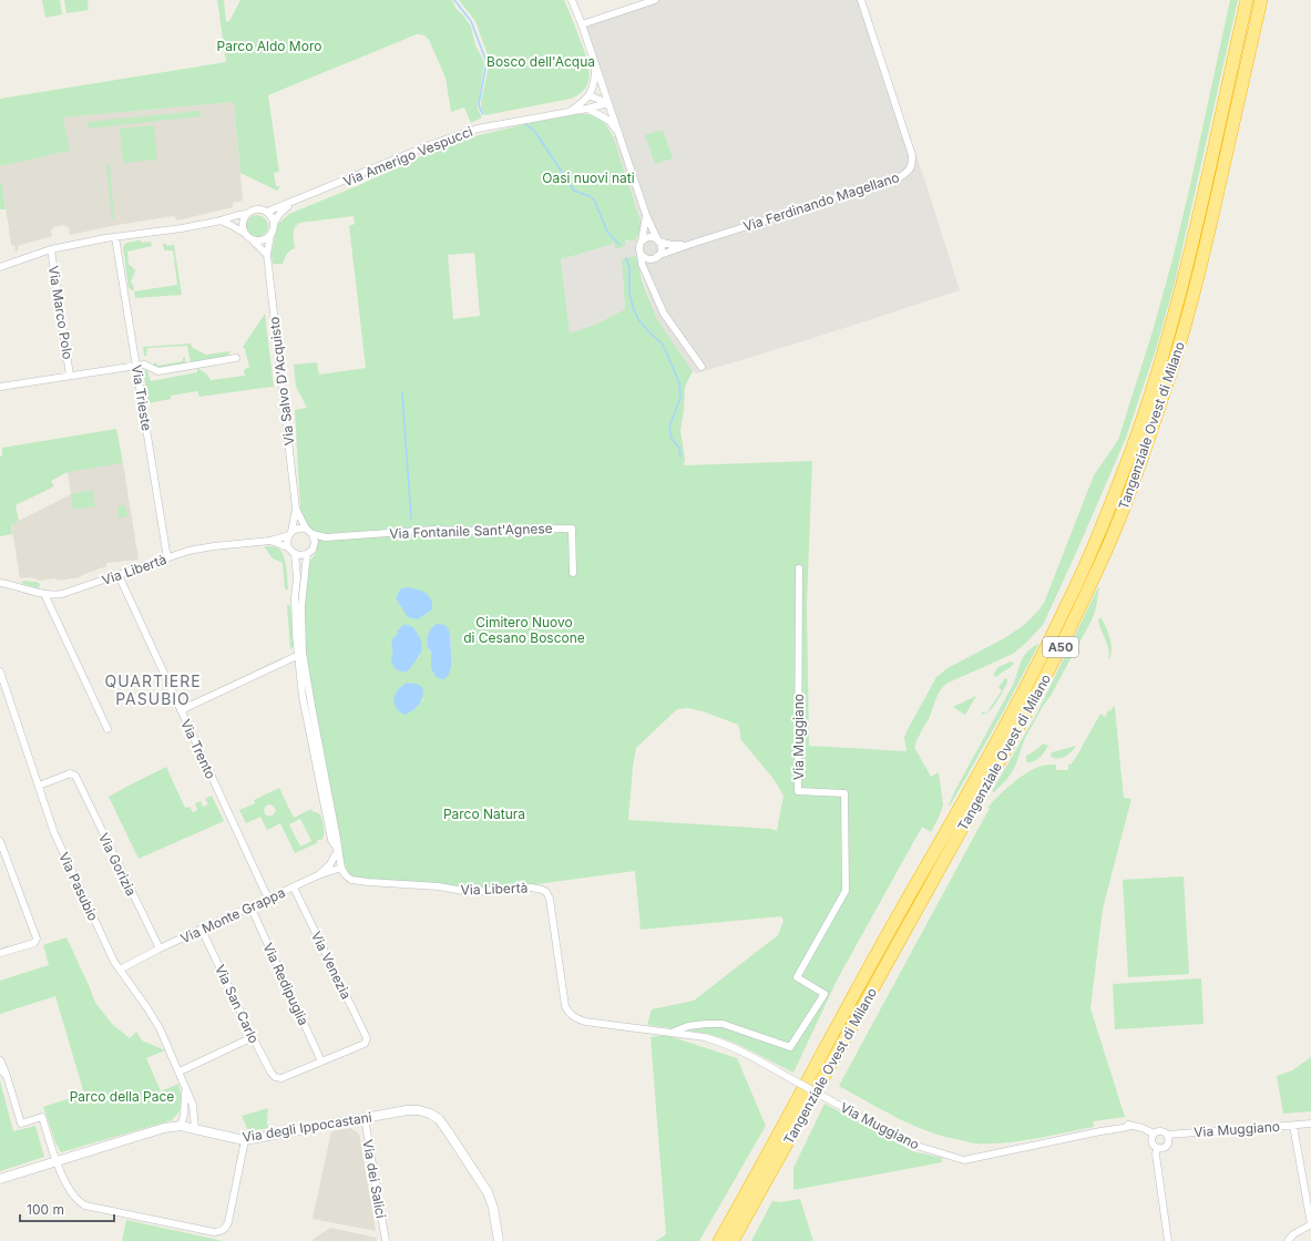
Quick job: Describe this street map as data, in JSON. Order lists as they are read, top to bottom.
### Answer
{
  "streets": {
    "highway": ["Tangenziale Ovest di Milano", "A50"],
    "street": [
      "Via Amerigo Vespucci",
      "Via Ferdinando Magellano",
      "Via Marco Polo",
      "Via Salvo D'Acquisto",
      "Via Trieste",
      "Via Fontanile Sant'Agnese",
      "Via Libertà",
      "Via Muggiano",
      "Via Trento",
      "Via Gorizia",
      "Via Pasubio",
      "Via Monte Grappa",
      "Via Venezia",
      "Via Redipuglia",
      "Via San Carlo",
      "Via degli Ippocastani",
      "Via dei Salici"
    ]
  },
  "crossings": [
    ["Via Amerigo Vespucci", "Via Marco Polo"],
    ["Via Amerigo Vespucci", "Via Salvo D'Acquisto"],
    ["Via Amerigo Vespucci", "Via Trieste"],
    ["Via Trieste", "Via Libertà"],
    ["Via Libertà", "Via Muggiano"],
    ["Via Libertà", "Via Trento"],
    ["Via Trento", "Via Monte Grappa"],
    ["Via Gorizia", "Via Pasubio"],
    ["Via Gorizia", "Via Monte Grappa"],
    ["Via Pasubio", "Via Monte Grappa"],
    ["Via Pasubio", "Via degli Ippocastani"],
    ["Via Monte Grappa", "Via Venezia"],
    ["Via Monte Grappa", "Via Redipuglia"],
    ["Via Monte Grappa", "Via San Carlo"],
    ["Via Venezia", "Via Redipuglia"],
    ["Via Venezia", "Via San Carlo"],
    ["Via Redipuglia", "Via San Carlo"],
    ["Via degli Ippocastani", "Via dei Salici"]
  ],
  "districts": ["QUARTIERE PASUBIO"],
  "parks": [
    "Parco Aldo Moro",
    "Bosco dell'Acqua",
    "Oasi nuovi nati",
    "Cimitero Nuovo di Cesano Boscone",
    "Parco Natura",
    "Parco della Pace"
  ],
  "scale_bar": "100 m"
}
